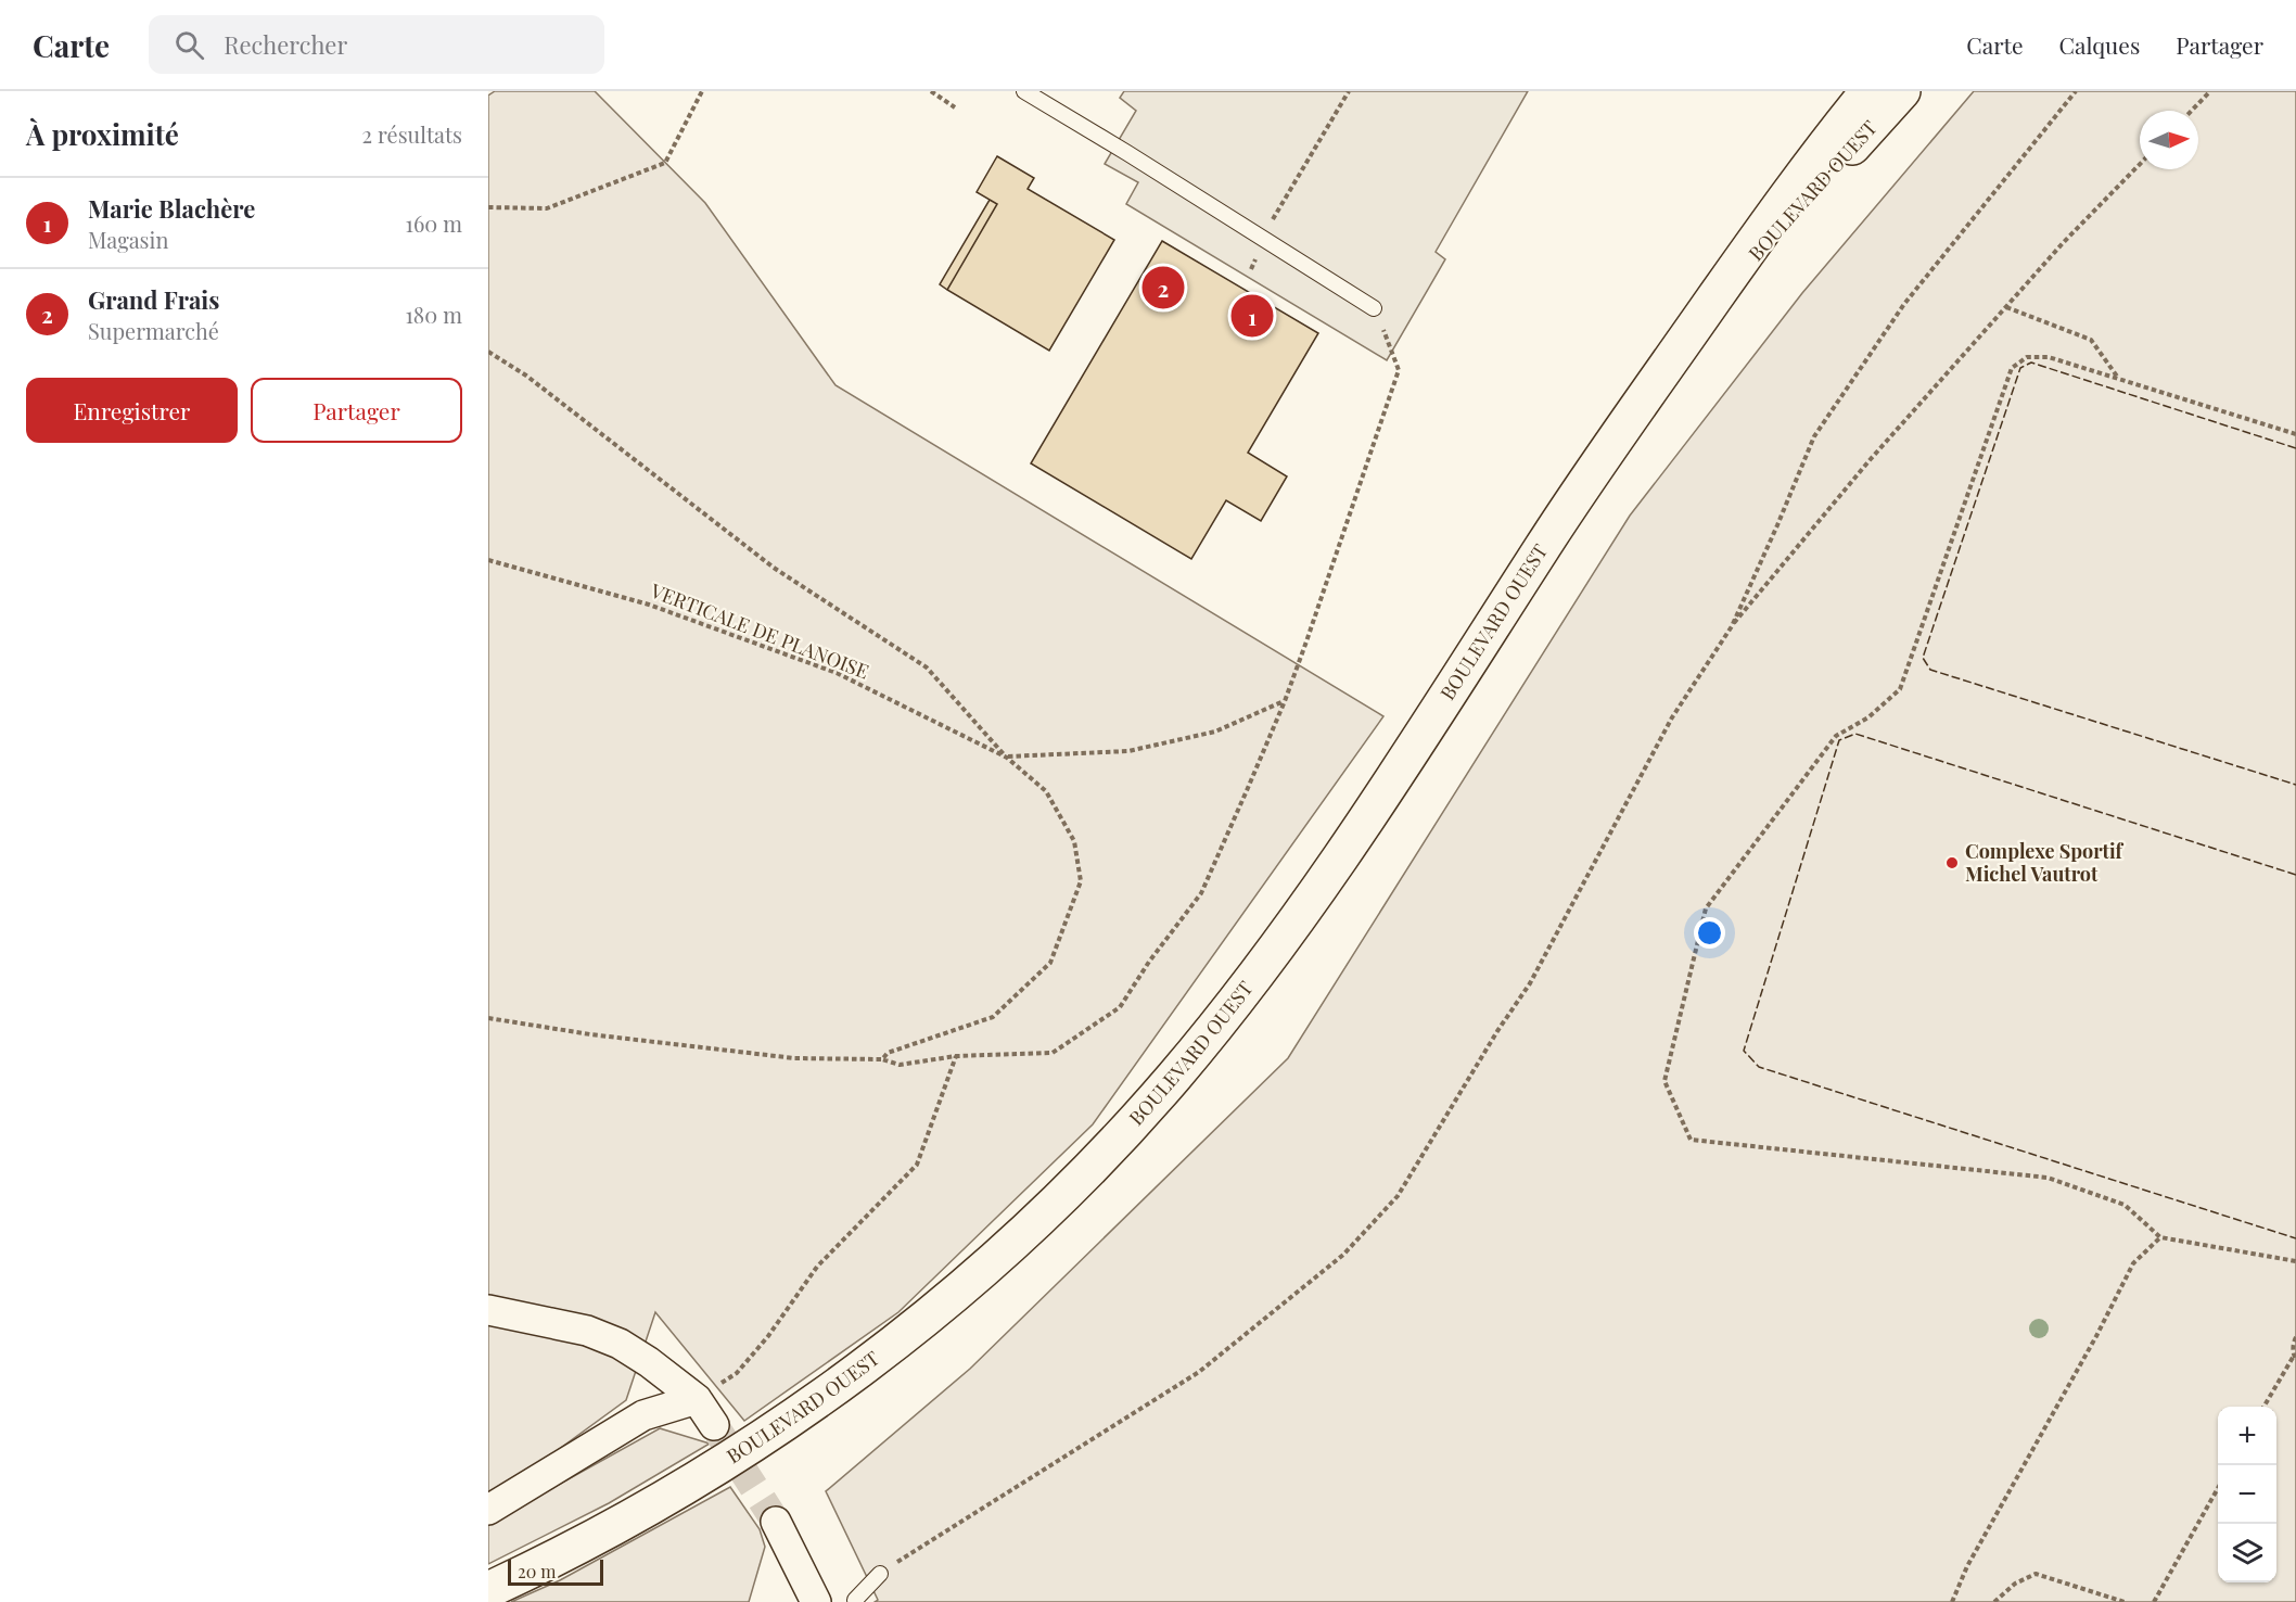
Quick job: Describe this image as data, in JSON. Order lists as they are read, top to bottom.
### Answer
{
  "streets": {
    "main road": ["BOULEVARD OUEST"],
    "path": ["VERTICALE DE PLANOISE"]
  },
  "places": ["Complexe Sportif Michel Vautrot"],
  "scale_bar": "20 m",
  "north": "right",
  "page": {
    "header": "Carte",
    "search": "Rechercher",
    "nav": ["Carte", "Calques", "Partager"],
    "heading": ["À proximité", "2 résultats"],
    "list": [
      {
        "mark": "1",
        "name": "Marie Blachère",
        "note": "Magasin",
        "value": "160 m"
      },
      {
        "mark": "2",
        "name": "Grand Frais",
        "note": "Supermarché",
        "value": "180 m"
      }
    ],
    "pins": ["2", "1"],
    "buttons": ["Enregistrer", "Partager"],
    "map_buttons": ["+", "−"],
    "scale": "20 m"
  }
}
